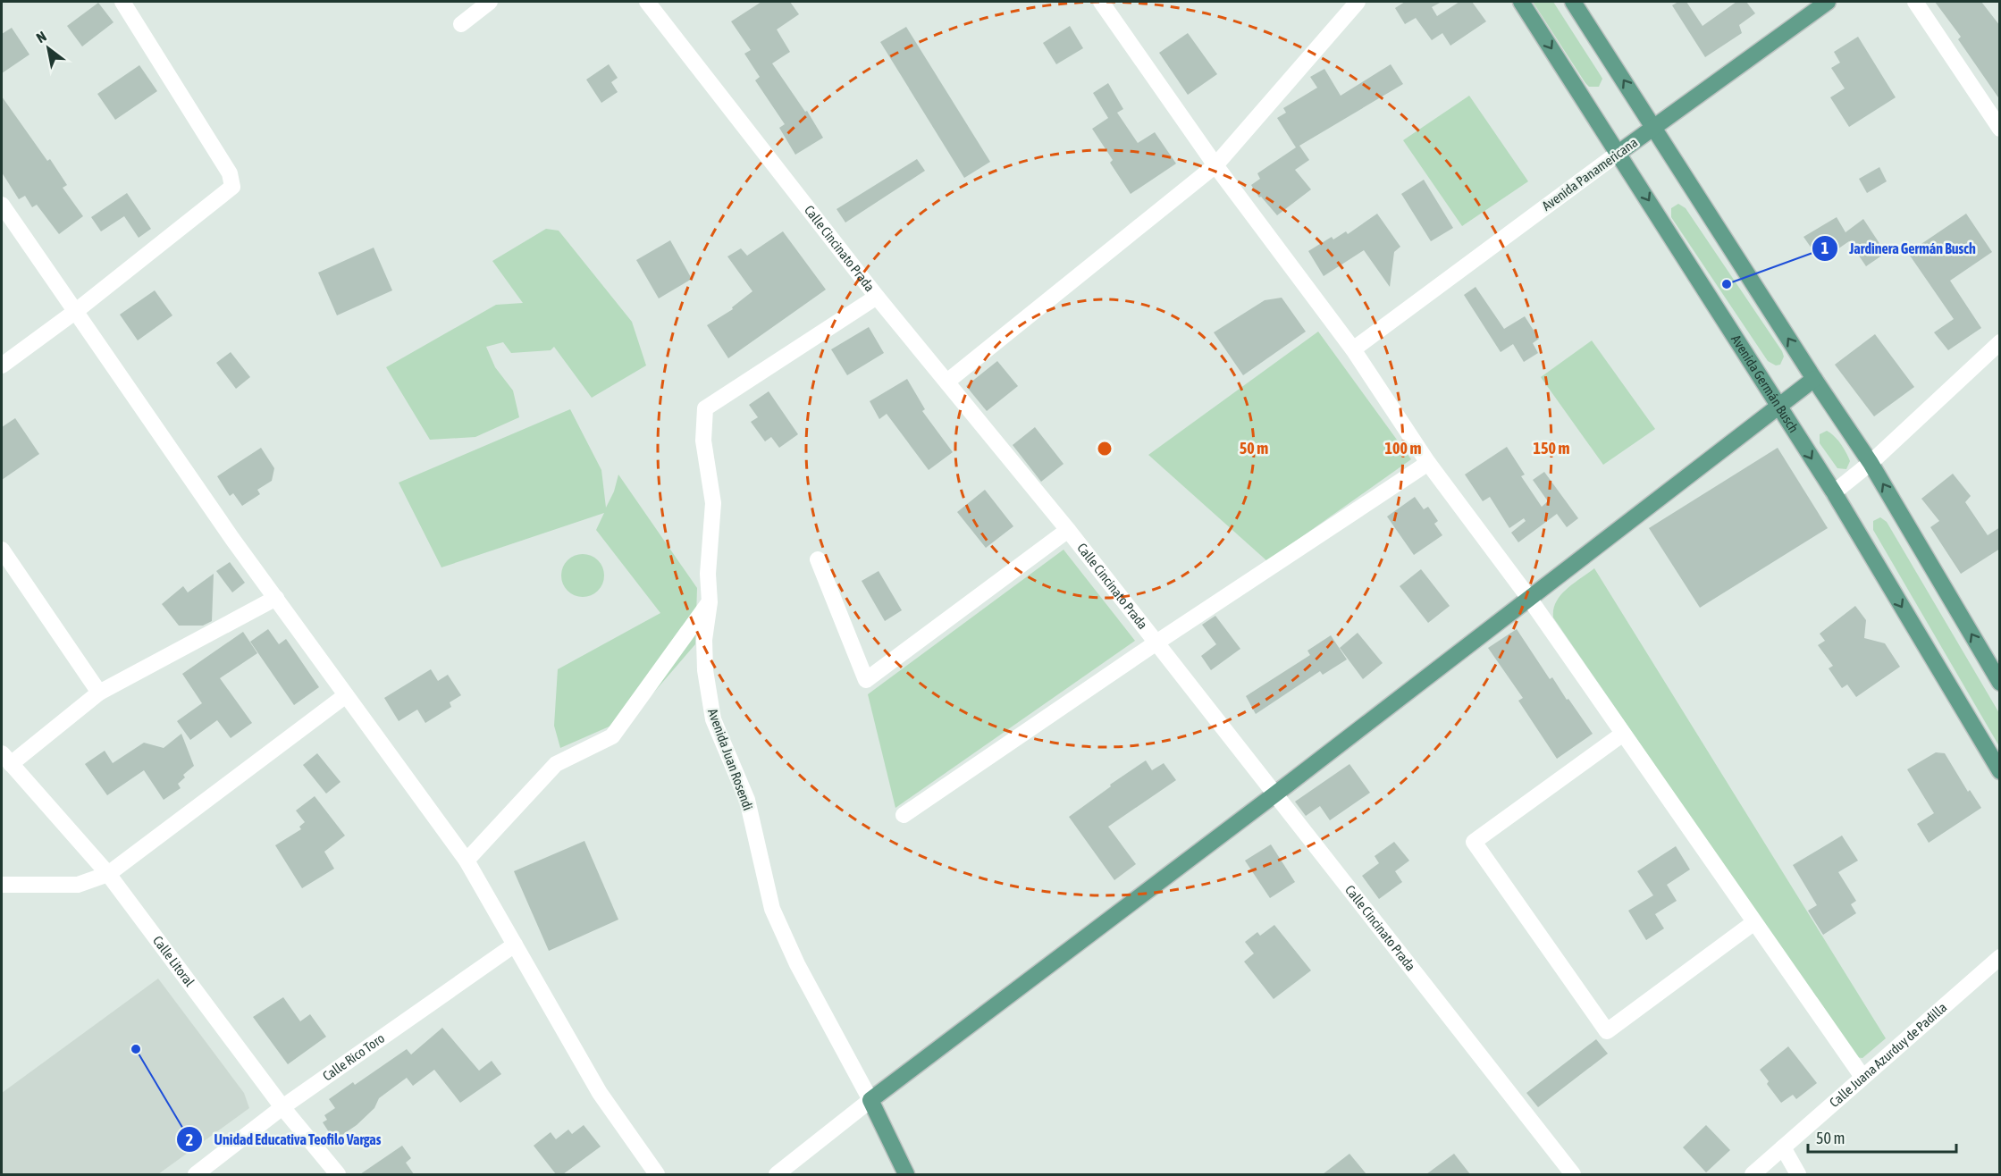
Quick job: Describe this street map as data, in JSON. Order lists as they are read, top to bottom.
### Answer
{
  "streets": {
    "main road": ["Avenida Panamericana", "Avenida Germán Busch", "Avenida Juan Rosendi"],
    "street": [
      "Calle Cincinato Prada",
      "Calle Litoral",
      "Calle Juana Azurduy de Padilla",
      "Calle Rico Toro"
    ]
  },
  "crossings": [
    ["Avenida Panamericana", "Avenida Germán Busch"],
    ["Calle Cincinato Prada", "Avenida Juan Rosendi"],
    ["Calle Litoral", "Calle Rico Toro"]
  ],
  "places": ["Jardinera Germán Busch", "Unidad Educativa Teofilo Vargas"],
  "scale_bar": "50 m",
  "north": "top left",
  "rings": ["50 m", "100 m", "150 m"]
}
